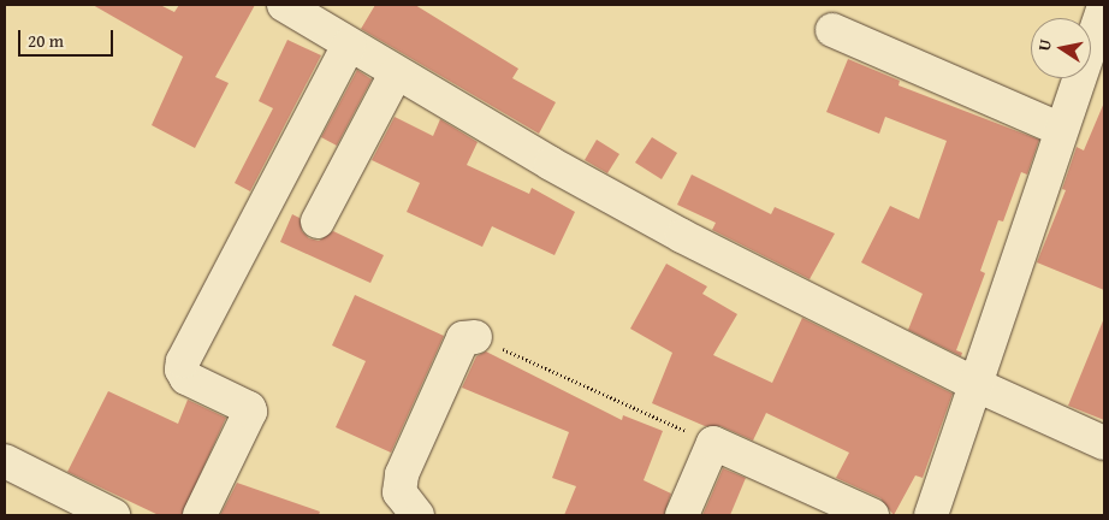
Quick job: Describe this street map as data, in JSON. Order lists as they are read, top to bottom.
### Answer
{
  "scale_bar": "20 m",
  "north": "left"
}
